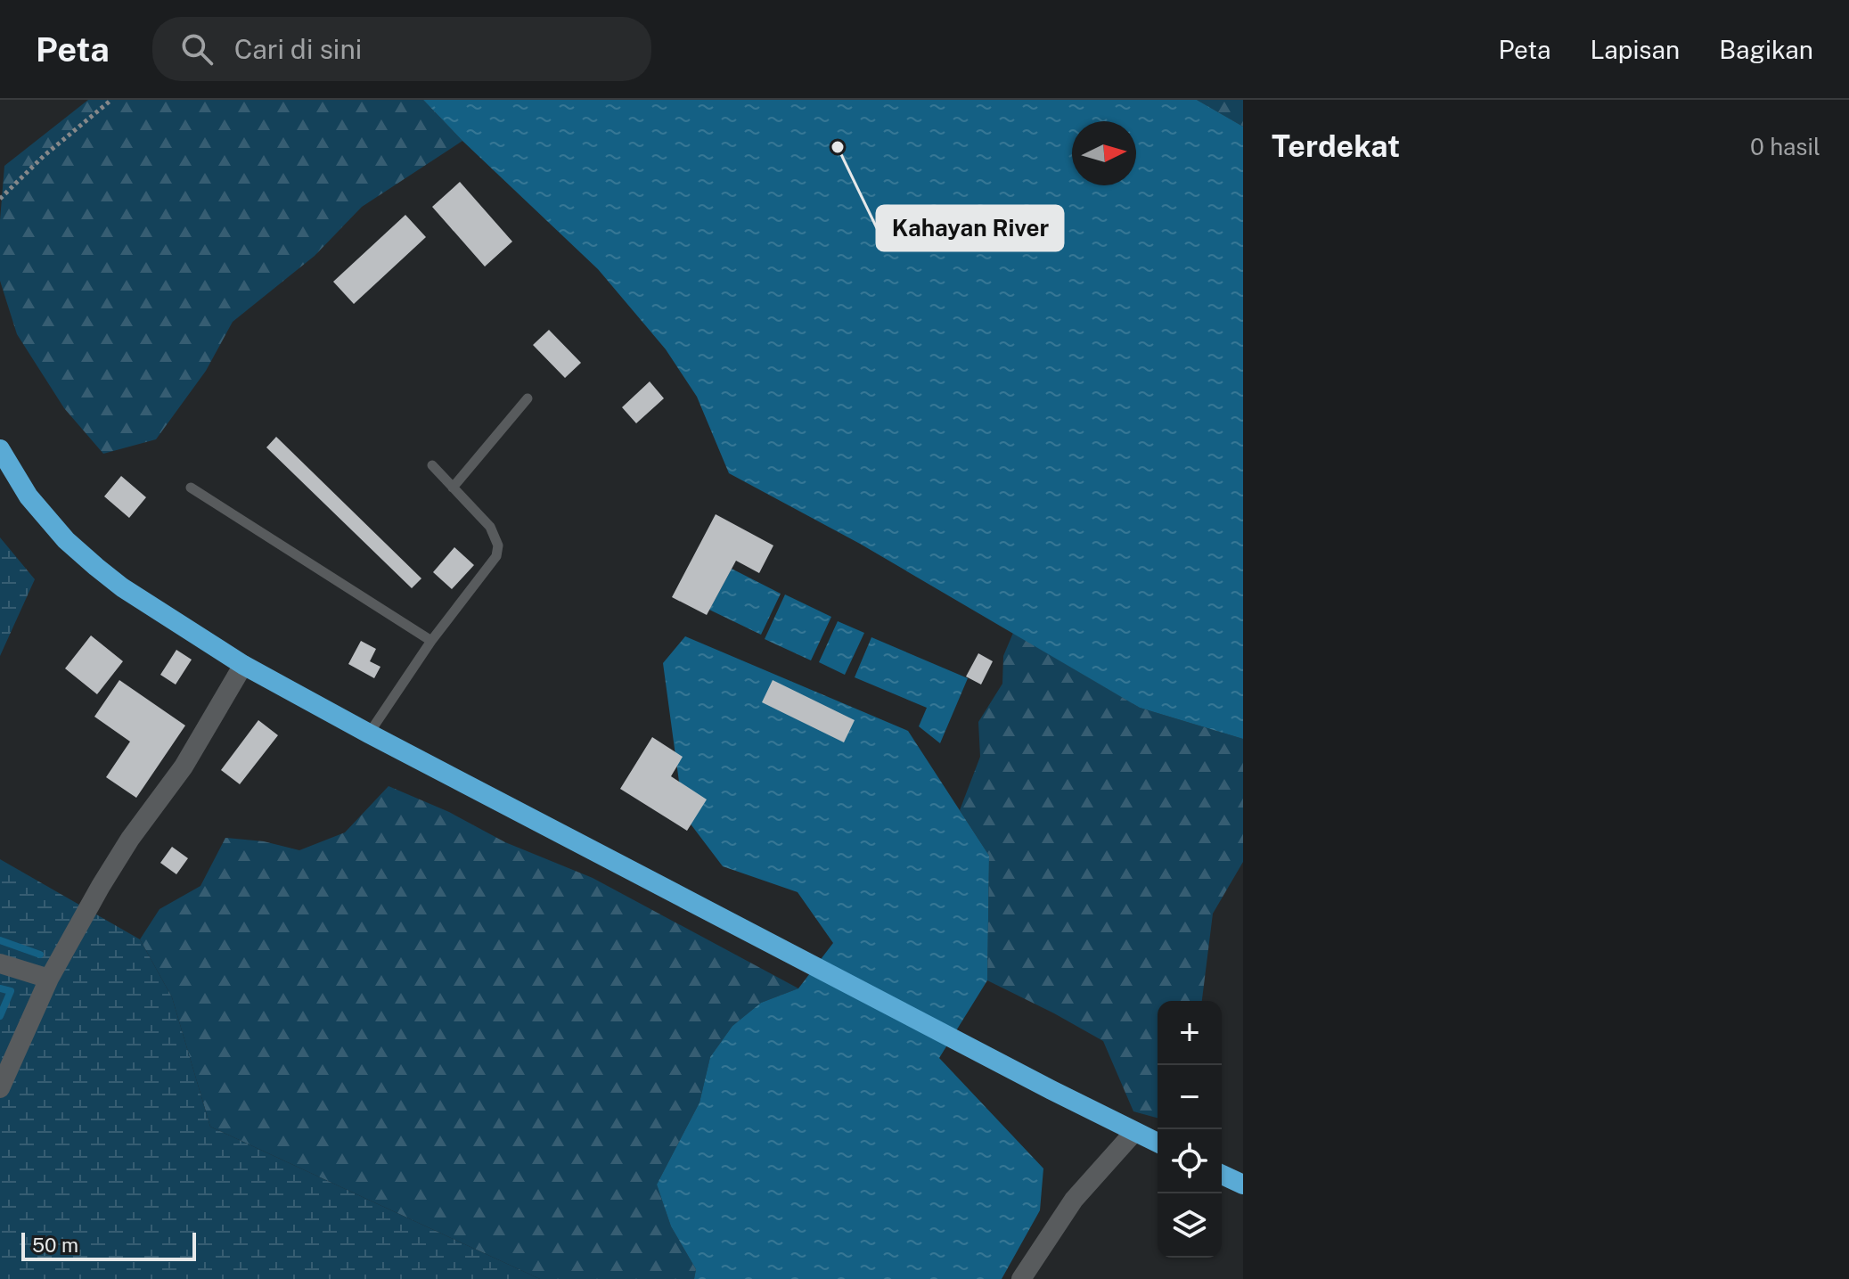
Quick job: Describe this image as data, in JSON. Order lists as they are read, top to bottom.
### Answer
{
  "places": ["Kahayan River"],
  "scale_bar": "50 m",
  "north": "right",
  "page": {
    "header": "Peta",
    "search": "Cari di sini",
    "nav": ["Peta", "Lapisan", "Bagikan"],
    "heading": ["Terdekat", "0 hasil"],
    "map_buttons": ["+", "−"],
    "scale": "50 m"
  }
}
